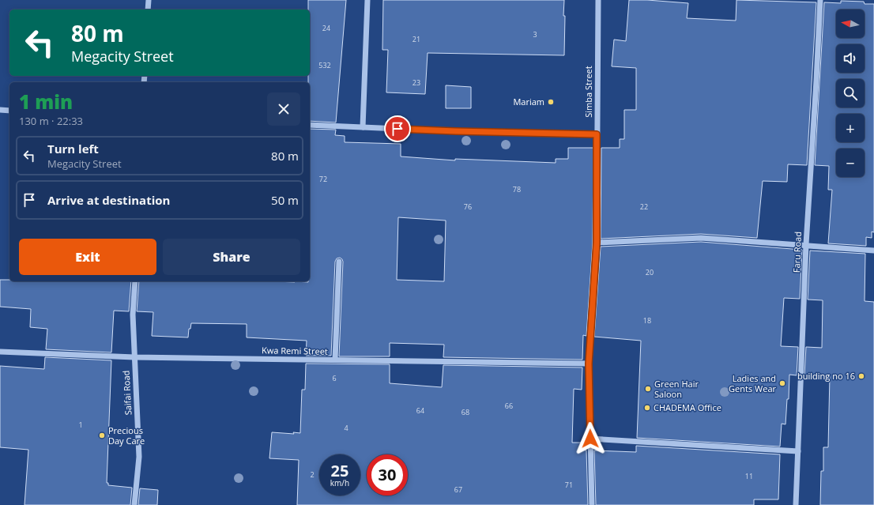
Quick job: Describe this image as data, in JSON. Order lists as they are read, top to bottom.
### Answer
{
  "streets": {
    "street": [
      "Simba Street",
      "Faru Road",
      "Kwa Remi Street",
      "Saifai Road"
    ]
  },
  "crossings": [
    ["Simba Street", "Kwa Remi Street"],
    ["Kwa Remi Street", "Saifai Road"]
  ],
  "places": [
    "Mariam",
    "building no 16",
    "Ladies and Gents Wear",
    "Green Hair Saloon",
    "CHADEMA Office",
    "Precious Day Care"
  ],
  "house_numbers": [
    "24",
    "3",
    "21",
    "532",
    "23",
    "72",
    "78",
    "76",
    "22",
    "20",
    "18",
    "6",
    "66",
    "64",
    "68",
    "1",
    "4",
    "2",
    "11",
    "71",
    "67"
  ],
  "north": "left",
  "page": {
    "map_buttons": ["+", "−"],
    "turn": ["80 m", "Megacity Street"],
    "heading": ["1 min", "130 m · 22:33"],
    "list": [
      {
        "name": "Turn left",
        "note": "Megacity Street",
        "value": "80 m"
      },
      {
        "name": "Arrive at destination",
        "value": "50 m"
      }
    ],
    "buttons": ["Exit", "Share"],
    "speed": "25 km/h",
    "limit": "30"
  }
}
